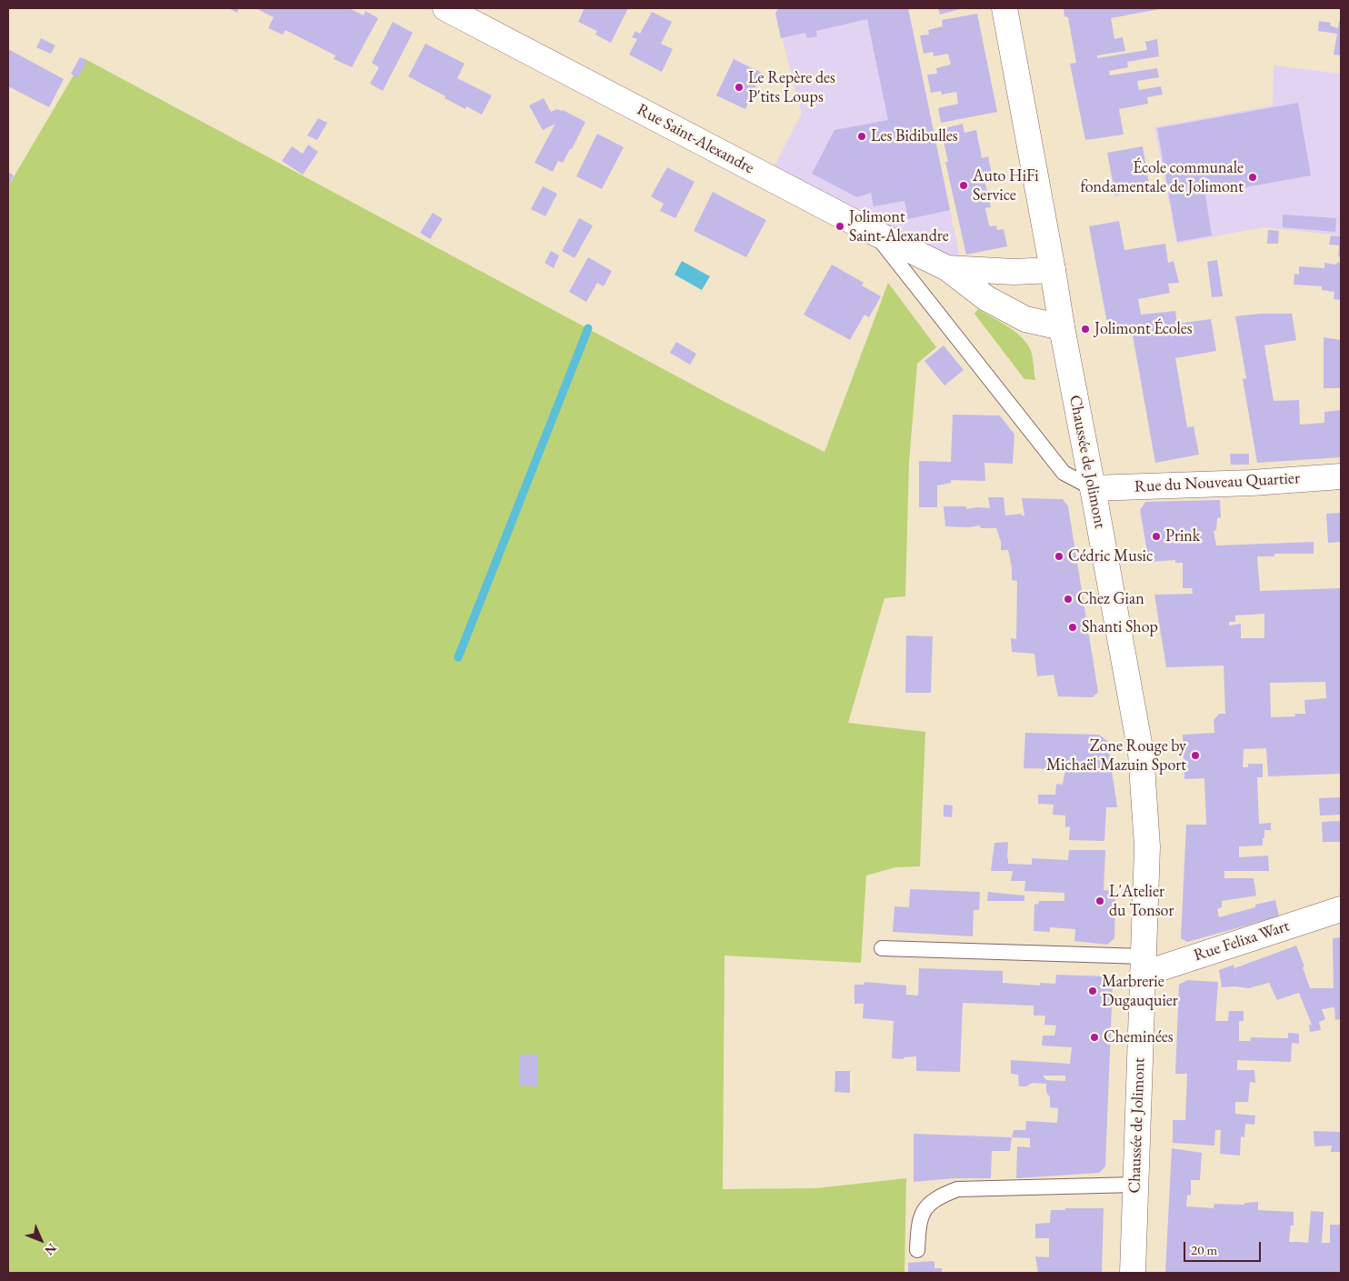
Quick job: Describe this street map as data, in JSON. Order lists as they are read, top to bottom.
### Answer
{
  "streets": {
    "street": [
      "Rue Saint-Alexandre",
      "Chaussée de Jolimont",
      "Rue du Nouveau Quartier",
      "Rue Felixa Wart"
    ]
  },
  "crossings": [
    ["Rue Saint-Alexandre", "Chaussée de Jolimont"],
    ["Chaussée de Jolimont", "Rue du Nouveau Quartier"],
    ["Chaussée de Jolimont", "Rue Felixa Wart"]
  ],
  "places": [
    "Le Repère des P'tits Loups",
    "Les Bidibulles",
    "École communale fondamentale de Jolimont",
    "Auto HiFi Service",
    "Jolimont Saint-Alexandre",
    "Jolimont Écoles",
    "Prink",
    "Cédric Music",
    "Chez Gian",
    "Shanti Shop",
    "Zone Rouge by Michaël Mazuin Sport",
    "L'Atelier du Tonsor",
    "Marbrerie Dugauquier",
    "Cheminées"
  ],
  "scale_bar": "20 m",
  "north": "bottom right"
}
